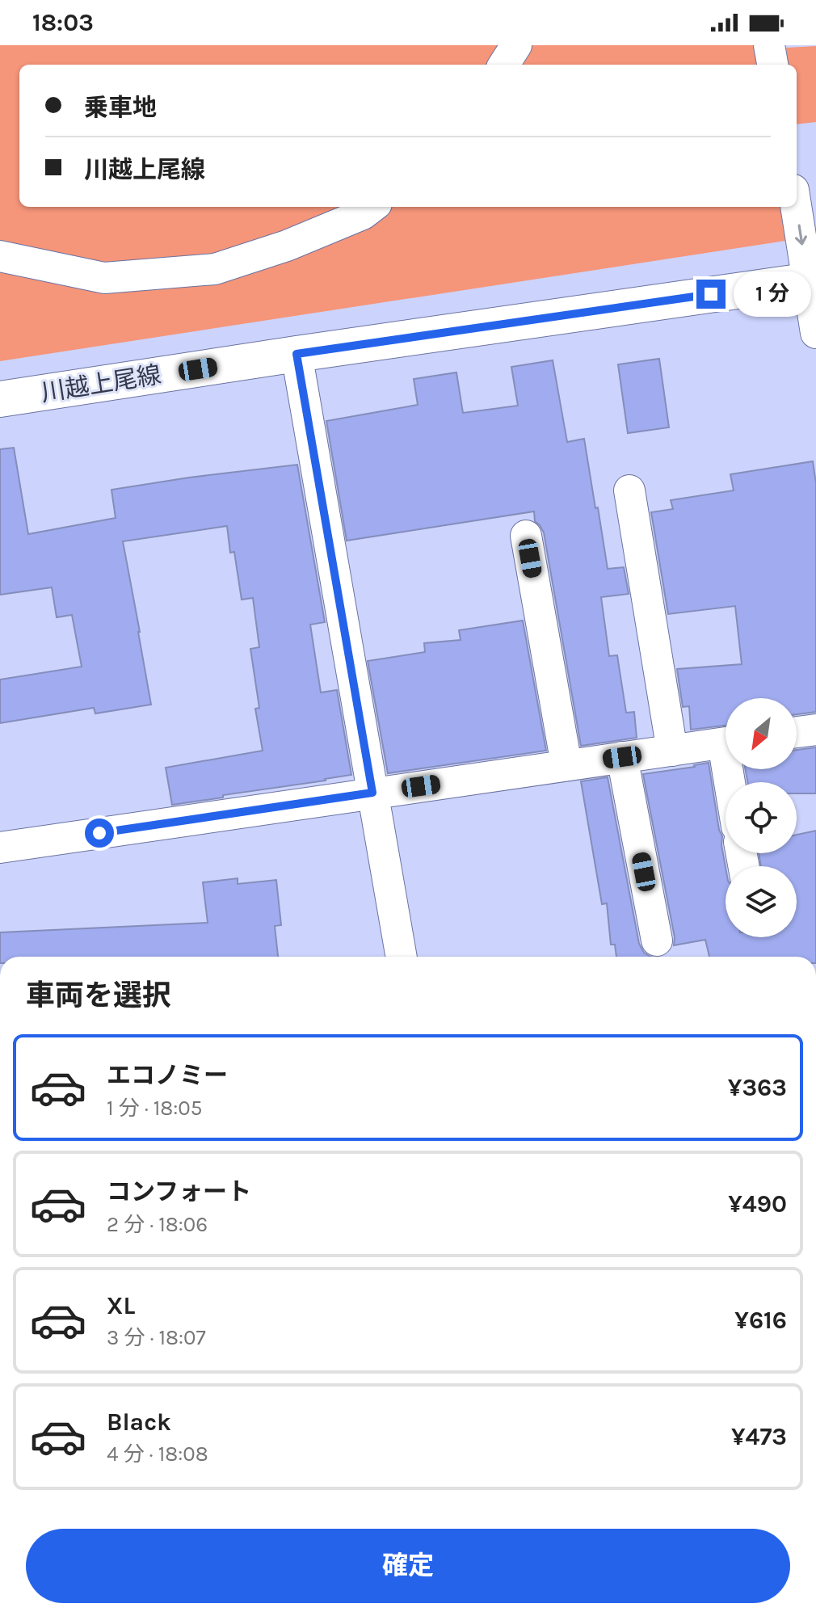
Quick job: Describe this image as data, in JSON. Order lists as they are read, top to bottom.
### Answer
{
  "streets": {
    "main road": ["川越上尾線"]
  },
  "north": "bottom left",
  "page": {
    "status": "18:03",
    "banner": ["乗車地", "川越上尾線"],
    "bubble": "1 分",
    "heading": "車両を選択",
    "list": [
      {
        "name": "エコノミー",
        "note": "1 分 · 18:05",
        "value": "¥363"
      },
      {
        "name": "コンフォート",
        "note": "2 分 · 18:06",
        "value": "¥490"
      },
      {
        "name": "XL",
        "note": "3 分 · 18:07",
        "value": "¥616"
      },
      {
        "name": "Black",
        "note": "4 分 · 18:08",
        "value": "¥473"
      }
    ],
    "buttons": "確定"
  }
}
